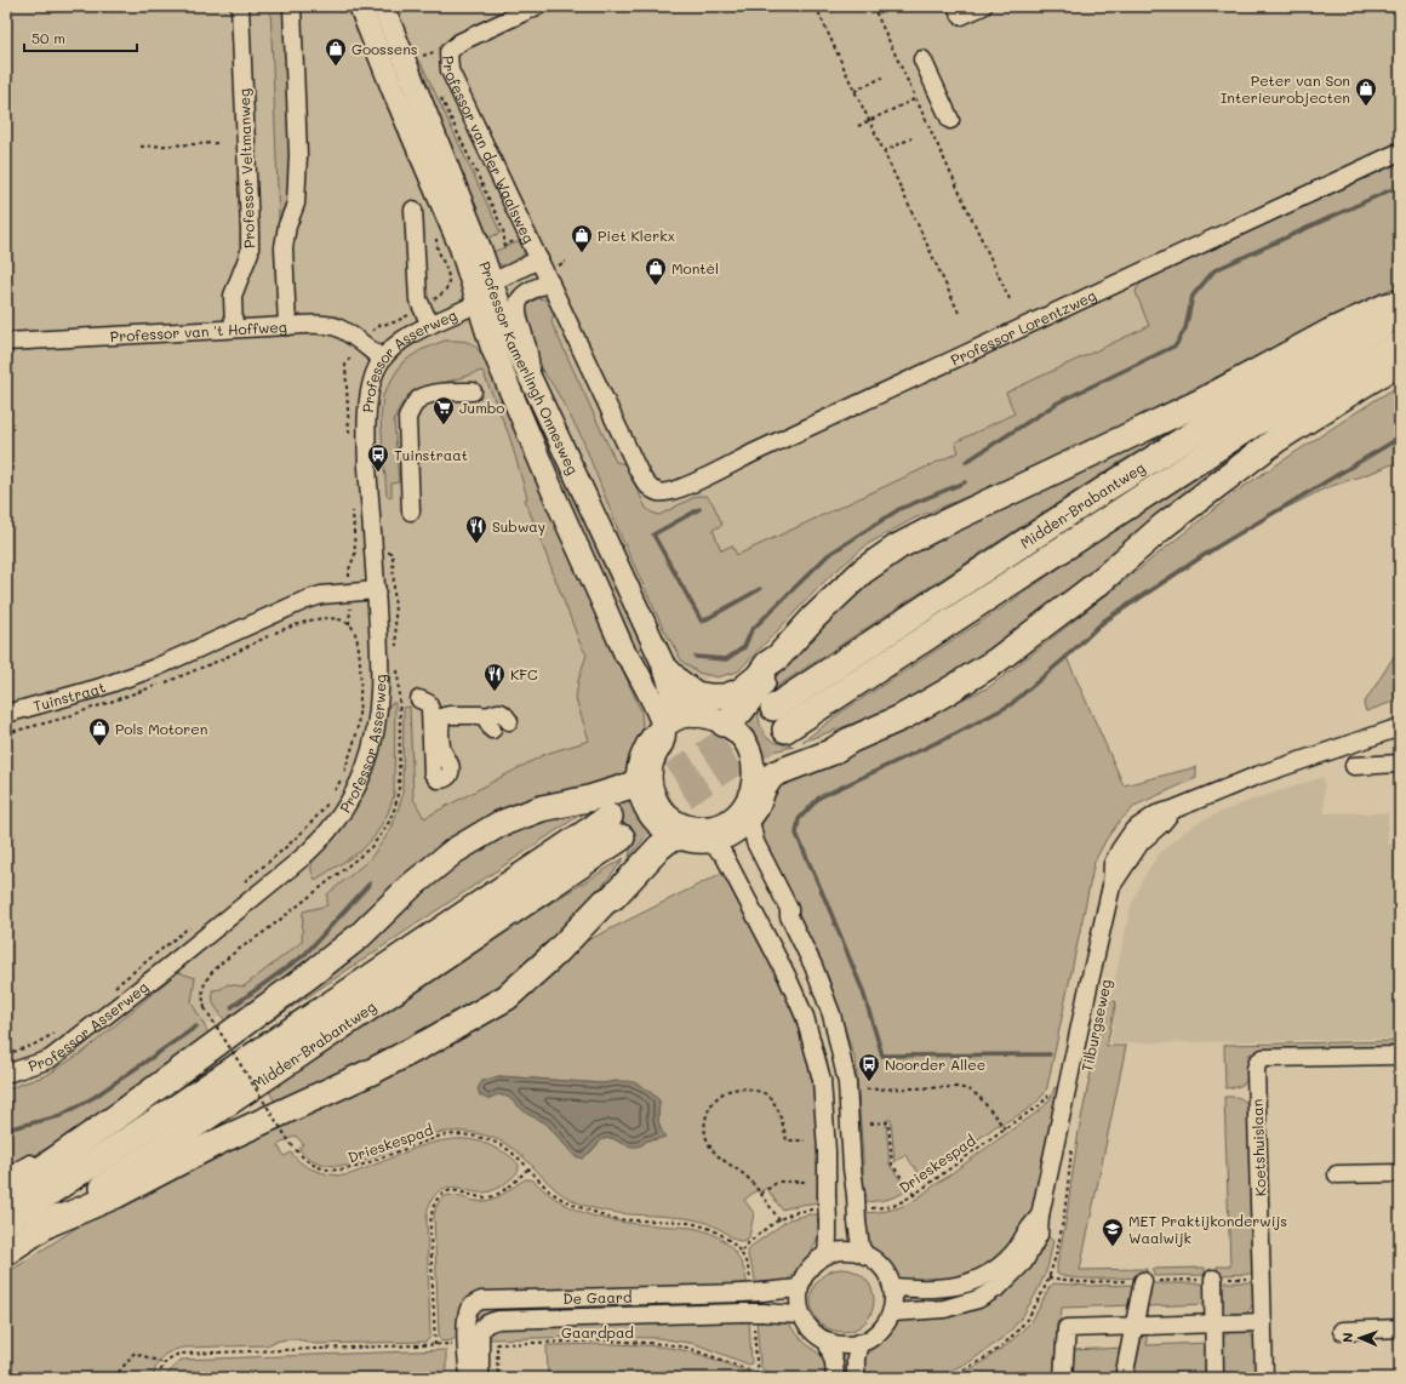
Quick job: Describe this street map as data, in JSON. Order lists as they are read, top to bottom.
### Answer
{
  "streets": {
    "highway": ["Midden-Brabantweg"],
    "main road": ["Professor Kamerlingh Onnesweg"],
    "street": [
      "Professor van der Waalsweg",
      "Professor Veltmanweg",
      "Professor Lorentzweg",
      "Professor van 't Hoffweg",
      "Professor Asserweg",
      "Tuinstraat",
      "Tilburgseweg",
      "Koetshuislaan",
      "De Gaard"
    ],
    "path": ["Drieskespad", "Gaardpad"]
  },
  "crossings": [
    ["Professor van der Waalsweg", "Professor Lorentzweg"],
    ["Professor van der Waalsweg", "Professor Asserweg"],
    ["Professor van der Waalsweg", "Professor Kamerlingh Onnesweg"],
    ["Professor Veltmanweg", "Professor van 't Hoffweg"],
    ["Professor van 't Hoffweg", "Professor Asserweg"],
    ["Professor Asserweg", "Professor Kamerlingh Onnesweg"],
    ["Professor Asserweg", "Tuinstraat"],
    ["Tilburgseweg", "De Gaard"],
    ["De Gaard", "Gaardpad"]
  ],
  "places": {
    "shop": [
      "Goossens",
      "Peter van Son Interieurobjecten",
      "Piet Klerkx",
      "Montèl",
      "Pols Motoren"
    ],
    "supermarket": ["Jumbo"],
    "bus stop": ["Tuinstraat", "Noorder Allee"],
    "restaurant": ["Subway", "KFC"],
    "school or university": ["MET Praktijkonderwijs Waalwijk"]
  },
  "scale_bar": "50 m",
  "north": "left"
}
